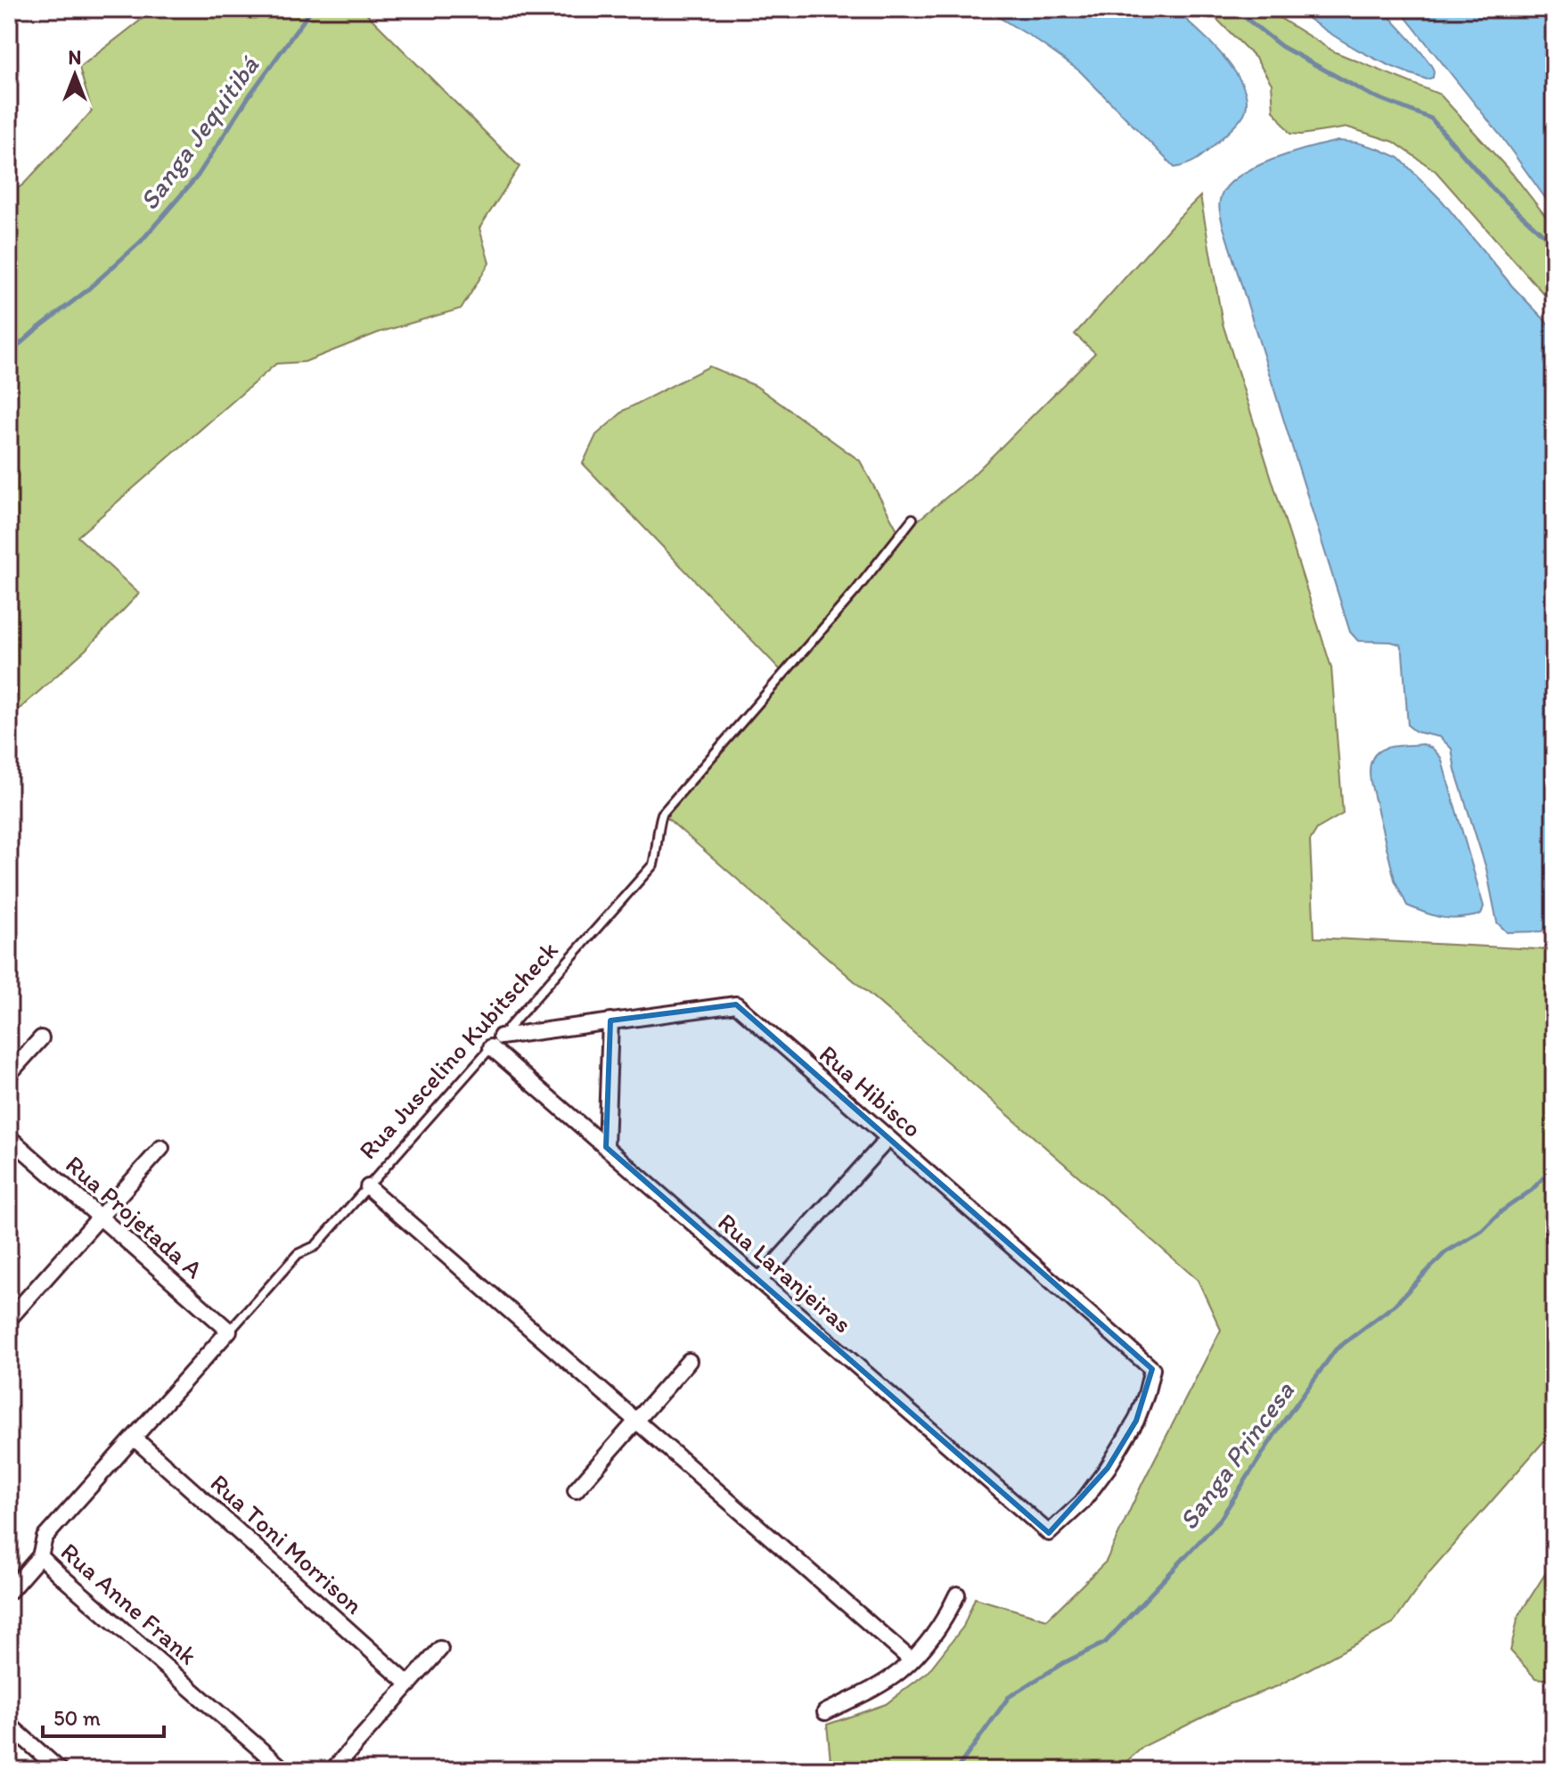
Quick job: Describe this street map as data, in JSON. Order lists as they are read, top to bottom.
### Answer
{
  "streets": {
    "street": [
      "Rua Juscelino Kubitscheck",
      "Rua Hibisco",
      "Rua Projetada A",
      "Rua Laranjeiras",
      "Rua Toni Morrison",
      "Rua Anne Frank"
    ]
  },
  "crossings": [
    ["Rua Juscelino Kubitscheck", "Rua Hibisco"],
    ["Rua Juscelino Kubitscheck", "Rua Projetada A"],
    ["Rua Juscelino Kubitscheck", "Rua Laranjeiras"],
    ["Rua Juscelino Kubitscheck", "Rua Toni Morrison"],
    ["Rua Juscelino Kubitscheck", "Rua Anne Frank"],
    ["Rua Hibisco", "Rua Laranjeiras"]
  ],
  "water": ["Sanga Jequitibá", "Sanga Princesa"],
  "scale_bar": "50 m",
  "north": "top"
}
